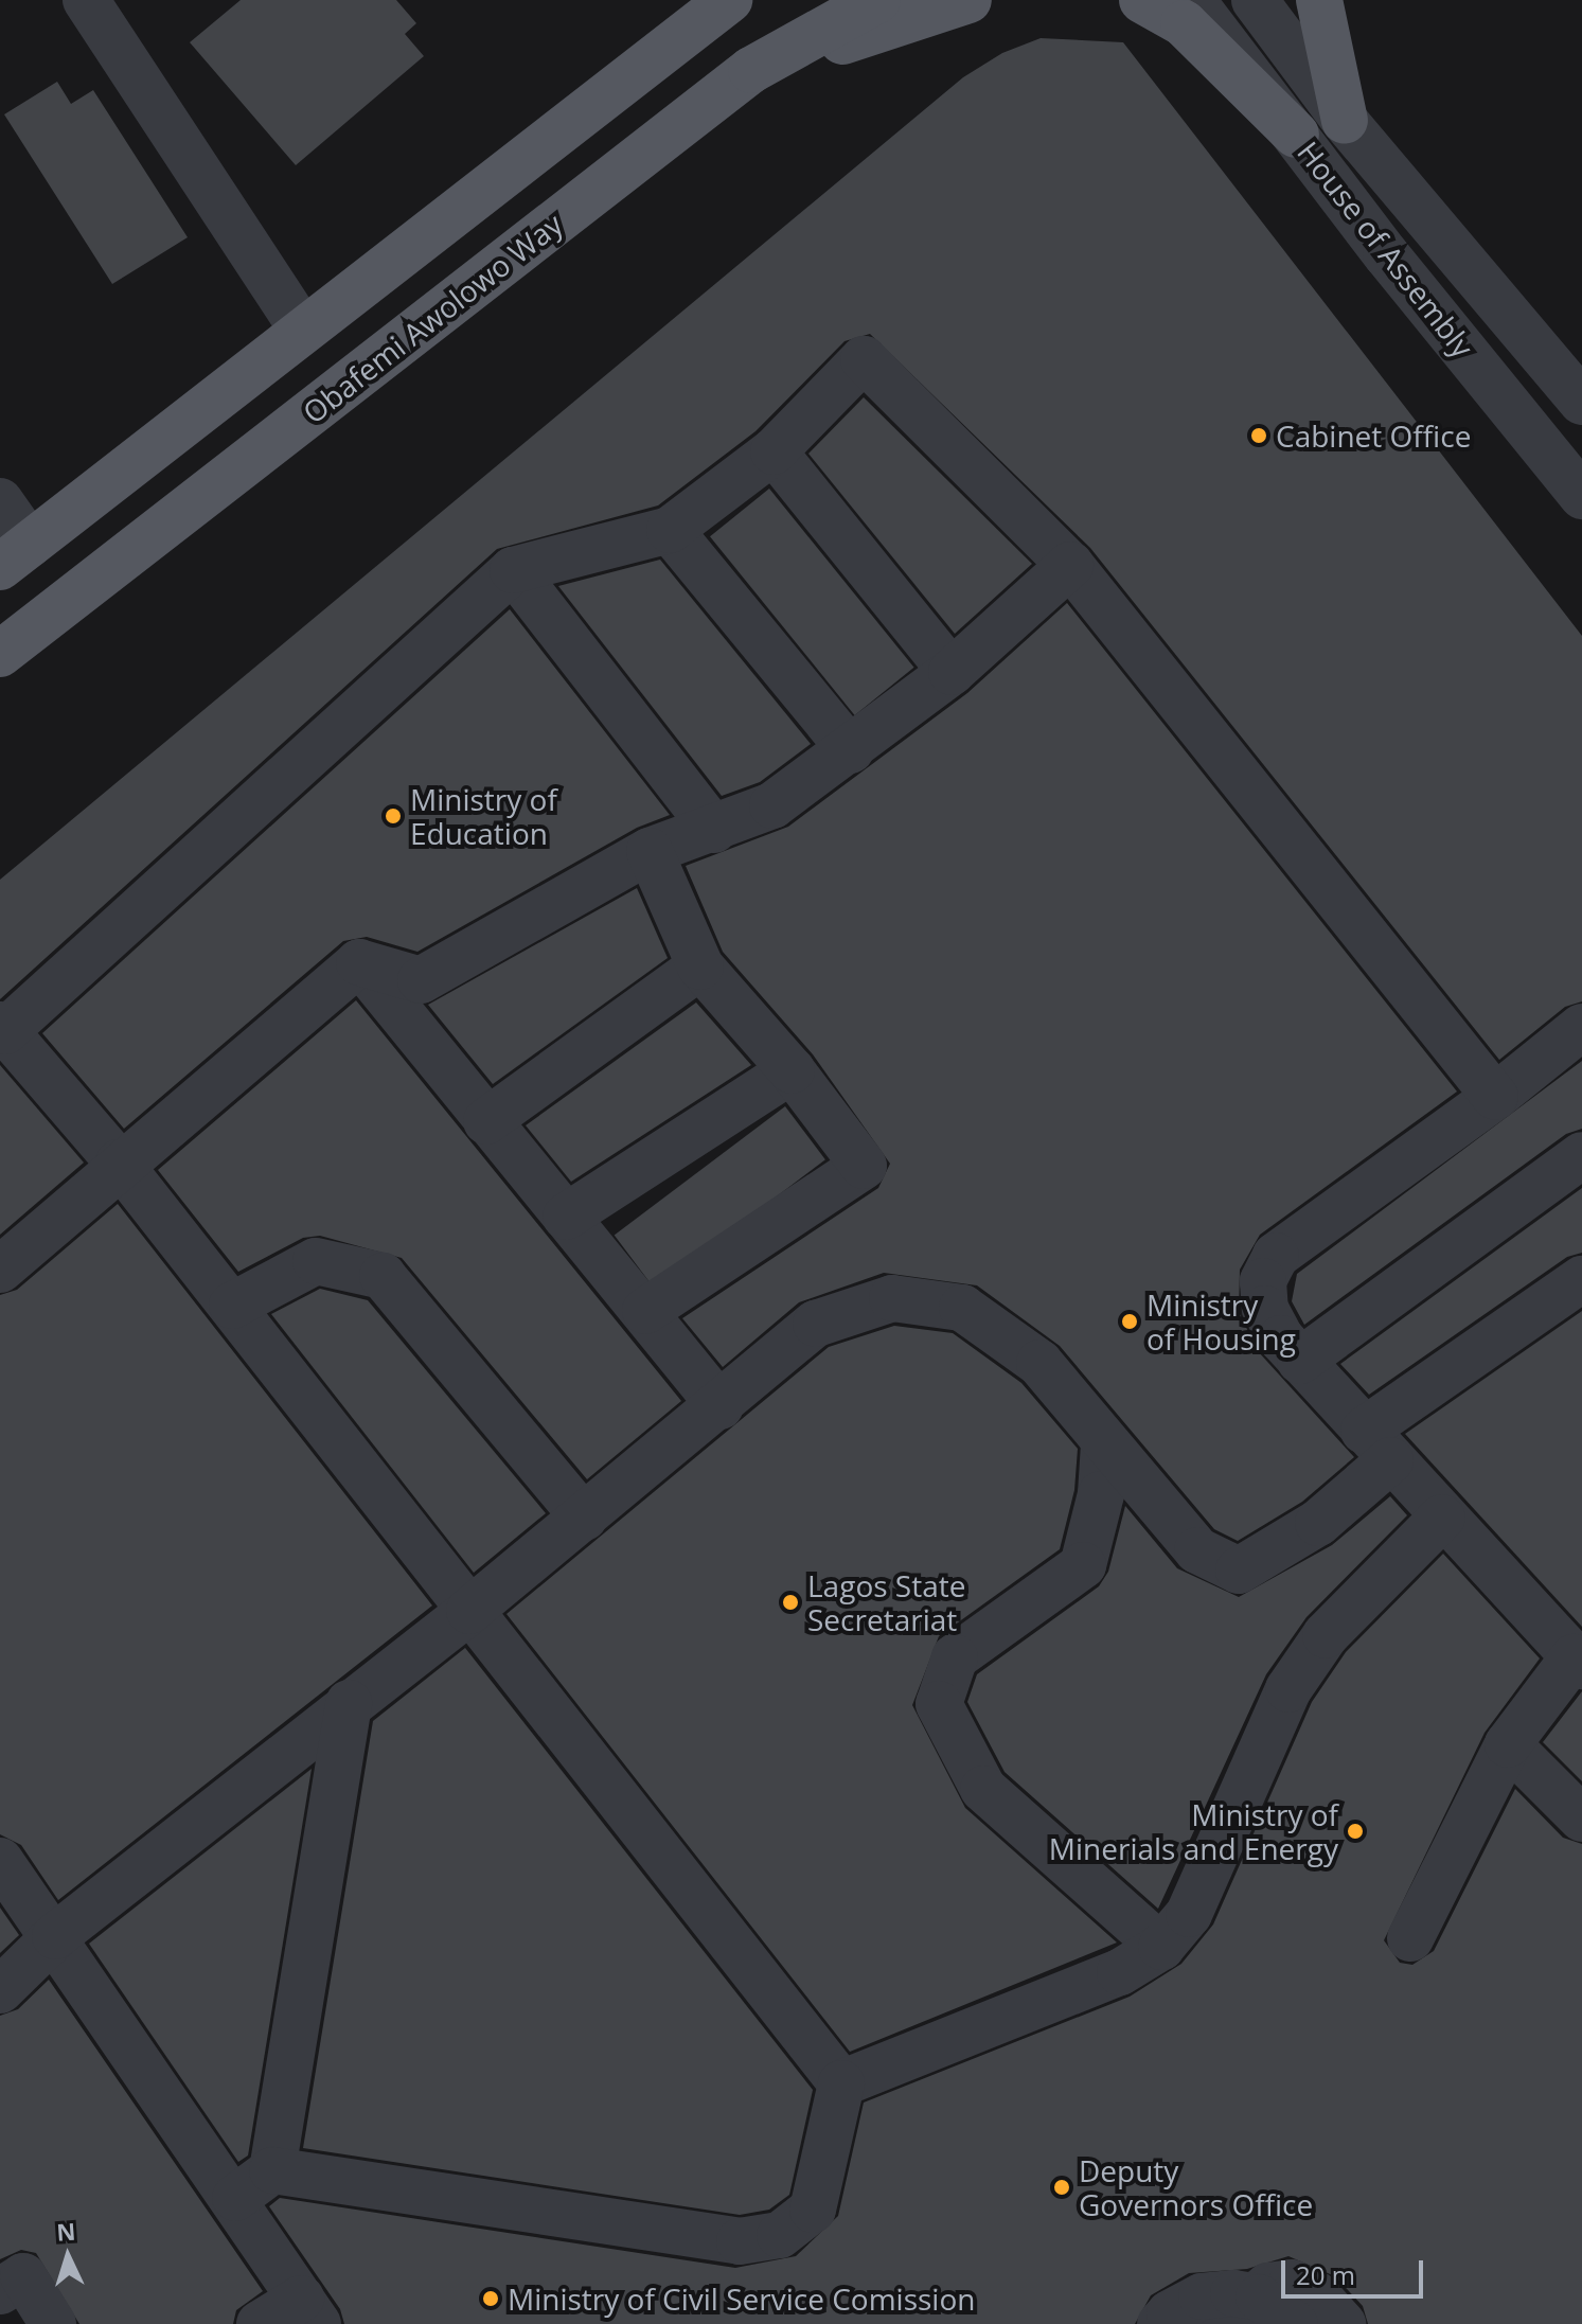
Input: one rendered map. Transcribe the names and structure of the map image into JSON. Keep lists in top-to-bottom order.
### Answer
{
  "streets": {
    "main road": ["Obafemi Awolowo Way"],
    "street": ["House of Assembly"]
  },
  "places": [
    "Cabinet Office",
    "Ministry of Education",
    "Ministry of Housing",
    "Lagos State Secretariat",
    "Ministry of Minerials and Energy",
    "Deputy Governors Office",
    "Ministry of Civil Service Comission"
  ],
  "scale_bar": "20 m",
  "north": "top"
}
